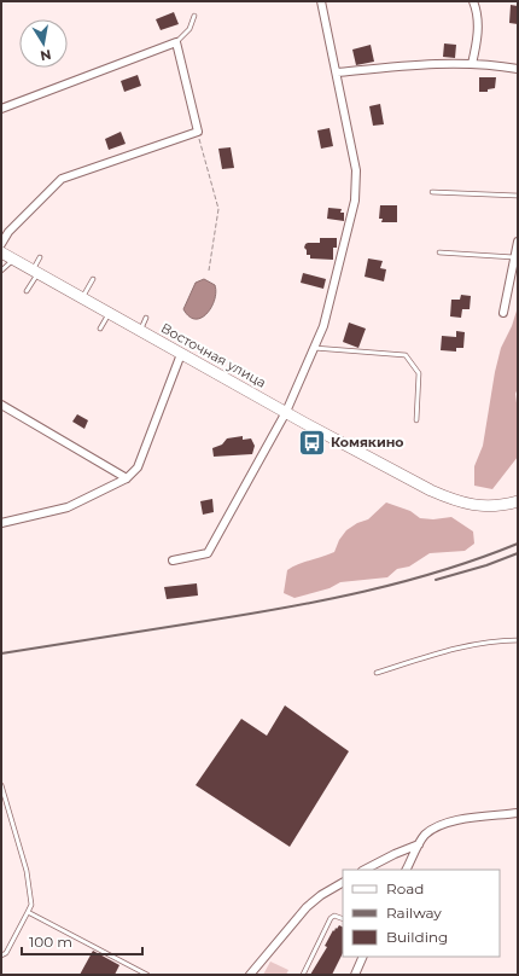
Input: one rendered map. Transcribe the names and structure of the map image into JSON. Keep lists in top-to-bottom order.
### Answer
{
  "streets": {
    "main road": ["Восточная улица"]
  },
  "places": {
    "bus stop": ["Комякино"]
  },
  "legend": ["Road", "Railway", "Building"],
  "scale_bar": "100 m",
  "north": "bottom"
}
